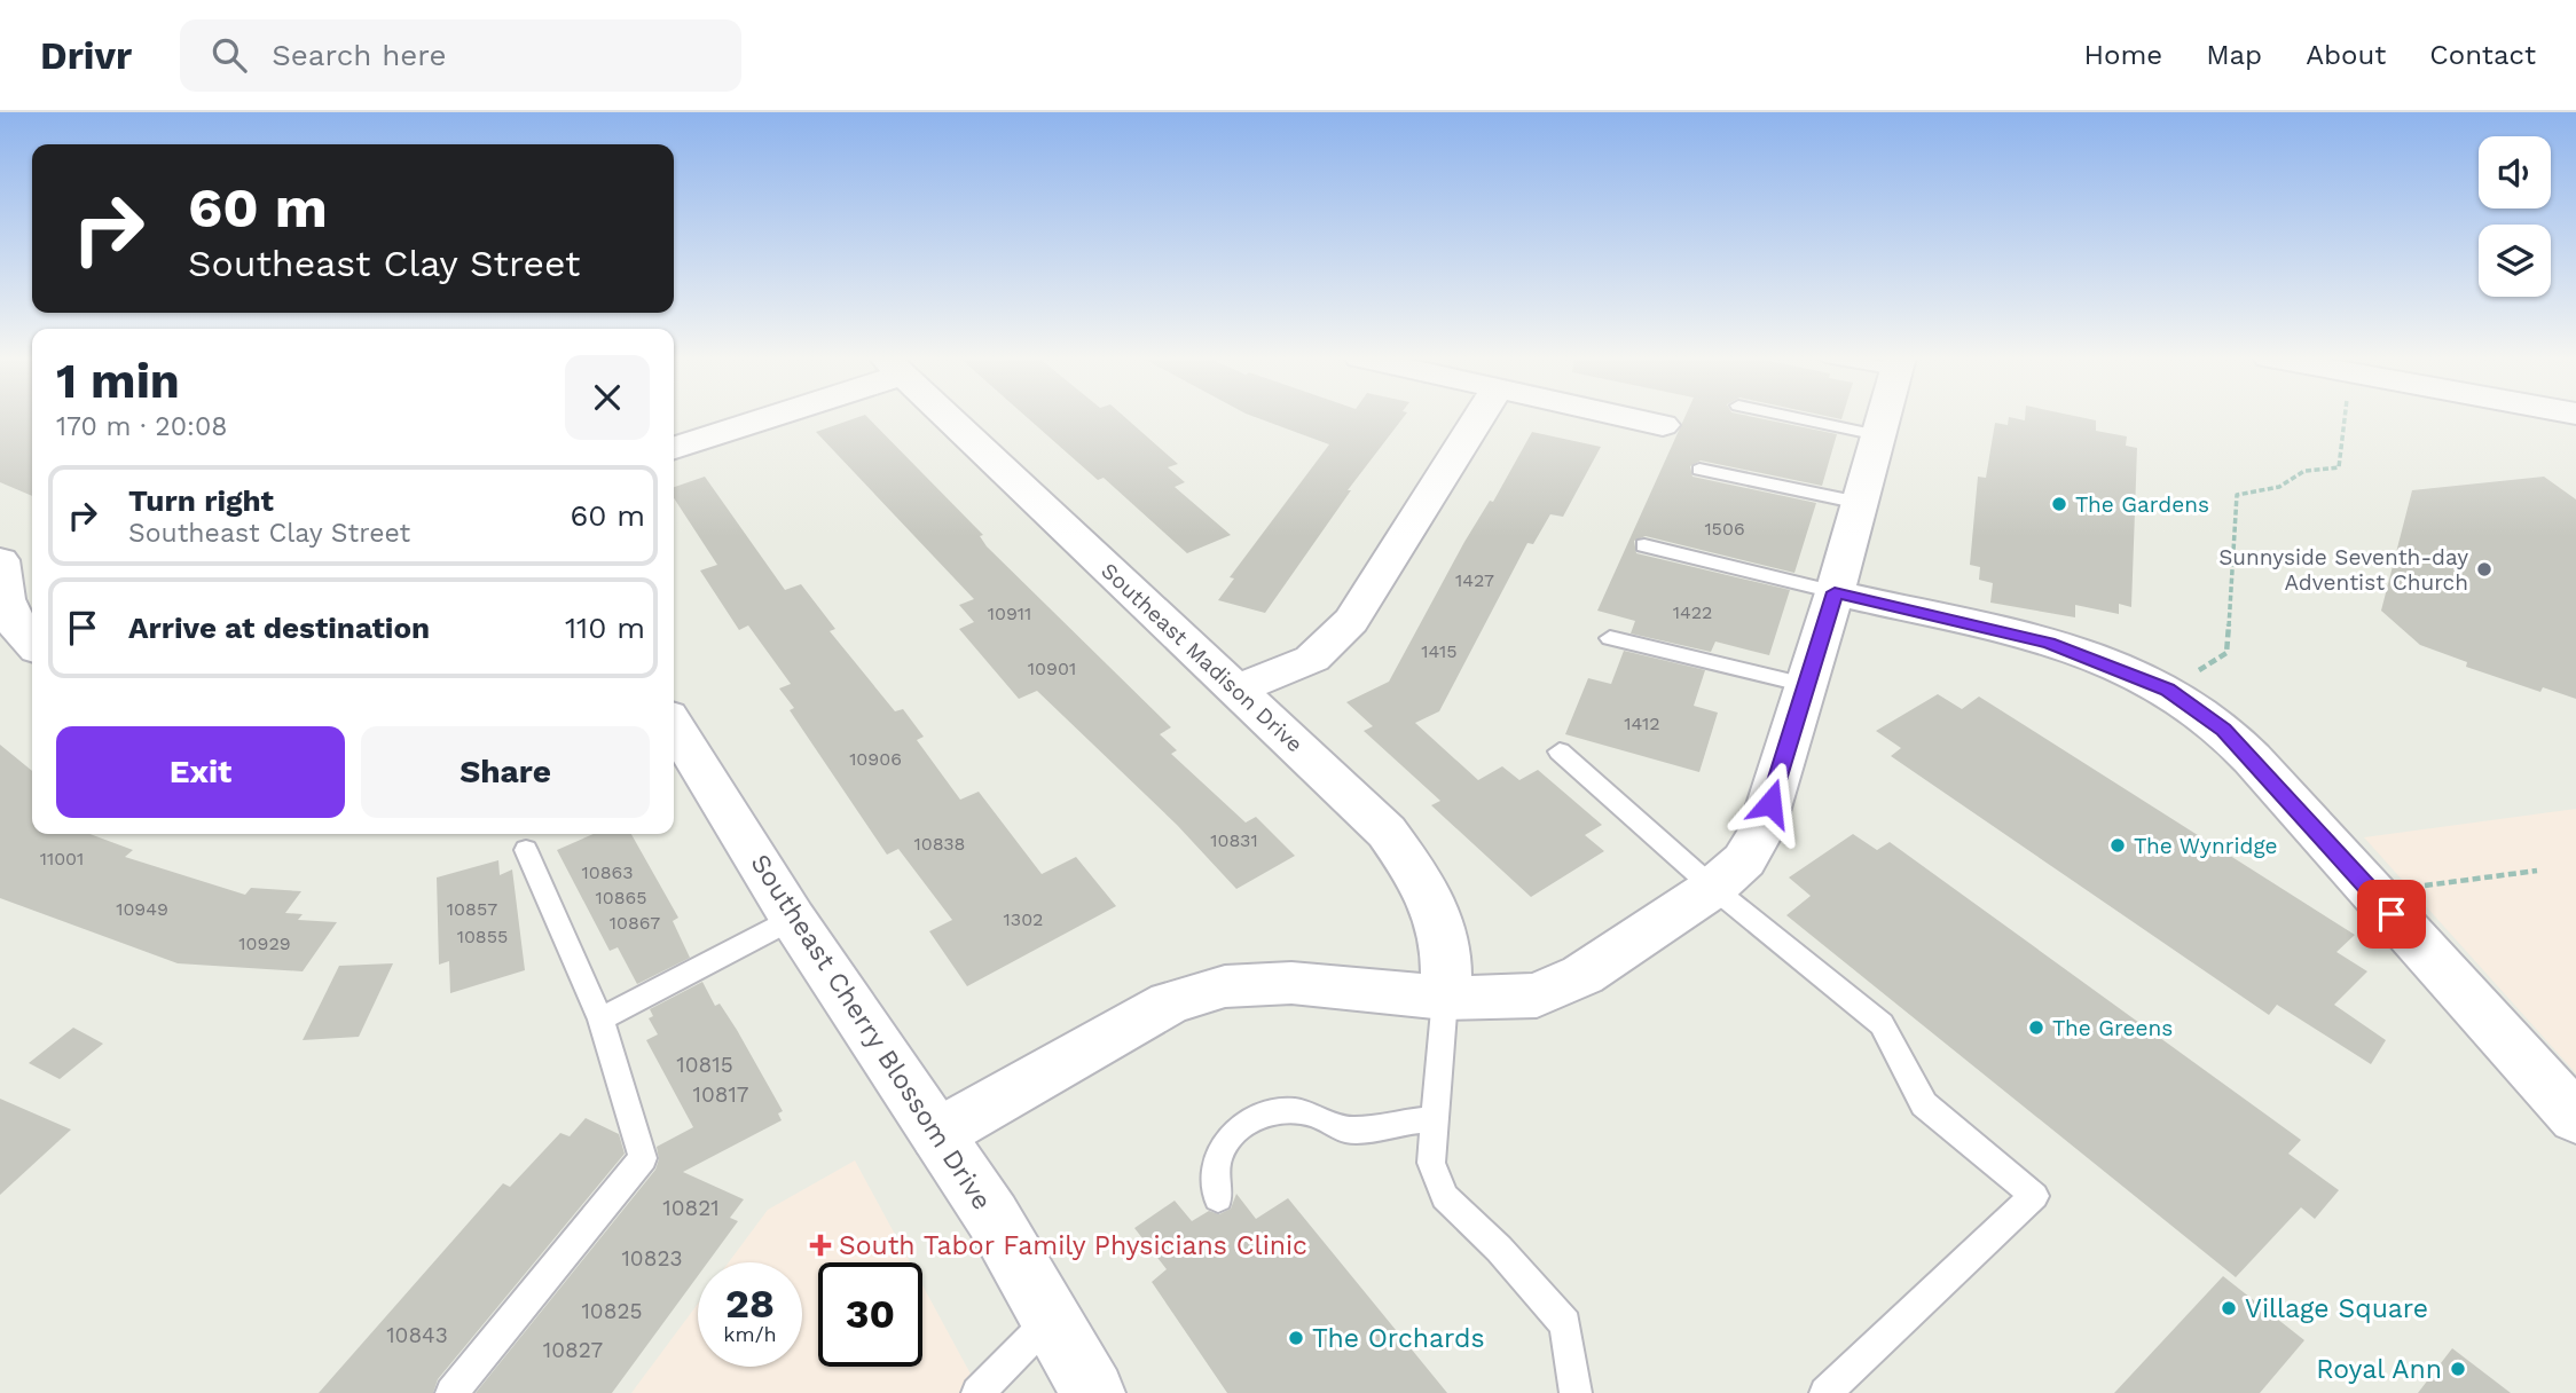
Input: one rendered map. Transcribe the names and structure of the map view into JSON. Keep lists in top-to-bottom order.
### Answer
{
  "streets": {
    "street": ["Southeast Madison Drive", "Southeast Cherry Blossom Drive"]
  },
  "places": {
    "other": [
      "The Gardens",
      "Sunnyside Seventh-day Adventist Church",
      "The Wynridge",
      "The Greens",
      "Village Square",
      "The Orchards",
      "Royal Ann"
    ],
    "health": ["South Tabor Family Physicians Clinic"]
  },
  "house_numbers": [
    "1506",
    "1427",
    "1422",
    "10911",
    "1415",
    "10901",
    "1412",
    "10906",
    "10831",
    "10838",
    "11001",
    "10863",
    "10865",
    "10949",
    "10857",
    "1302",
    "10867",
    "10855",
    "10929",
    "10815",
    "10817",
    "10821",
    "10823",
    "10825",
    "10843",
    "10827"
  ],
  "page": {
    "header": "Drivr",
    "search": "Search here",
    "nav": [
      "Home",
      "Map",
      "About",
      "Contact"
    ],
    "turn": ["60 m", "Southeast Clay Street"],
    "heading": ["1 min", "170 m · 20:08"],
    "list": [
      {
        "name": "Turn right",
        "note": "Southeast Clay Street",
        "value": "60 m"
      },
      {
        "name": "Arrive at destination",
        "value": "110 m"
      }
    ],
    "buttons": ["Exit", "Share"],
    "speed": "28 km/h",
    "limit": "30"
  }
}
